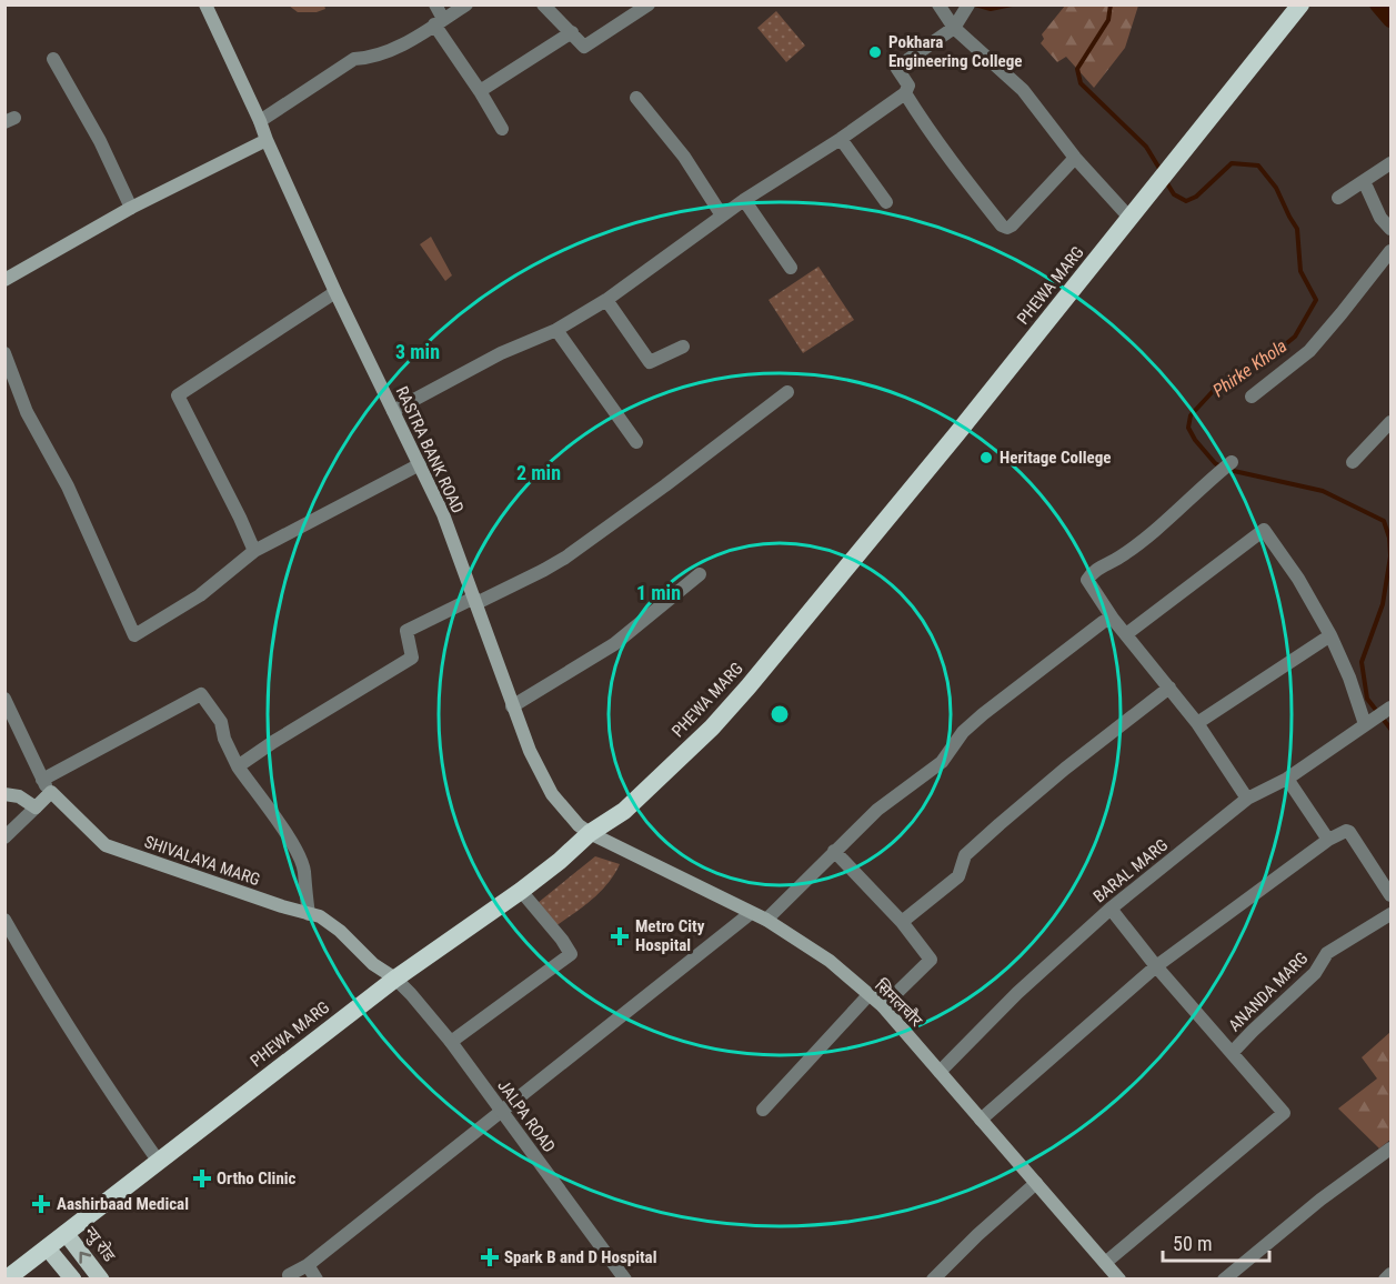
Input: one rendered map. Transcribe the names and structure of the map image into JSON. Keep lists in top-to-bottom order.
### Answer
{
  "streets": {
    "highway": ["PHEWA MARG"],
    "main road": [
      "RASTRA BANK ROAD",
      "SHIVALAYA MARG",
      "सिमलचौर",
      "न्यु रोड"
    ],
    "street": ["BARAL MARG", "ANANDA MARG", "JALPA ROAD"]
  },
  "crossings": [
    ["PHEWA MARG", "RASTRA BANK ROAD"],
    ["PHEWA MARG", "SHIVALAYA MARG"],
    ["PHEWA MARG", "सिमलचौर"],
    ["PHEWA MARG", "JALPA ROAD"],
    ["PHEWA MARG", "न्यु रोड"],
    ["RASTRA BANK ROAD", "सिमलचौर"],
    ["SHIVALAYA MARG", "JALPA ROAD"],
    ["BARAL MARG", "ANANDA MARG"],
    ["BARAL MARG", "सिमलचौर"]
  ],
  "water": ["Phirke Khola"],
  "places": {
    "other": ["Pokhara Engineering College", "Heritage College"],
    "health": [
      "Metro City Hospital",
      "Ortho Clinic",
      "Aashirbaad Medical",
      "Spark B and D Hospital"
    ]
  },
  "scale_bar": "50 m",
  "rings": ["3 min", "2 min", "1 min"]
}
